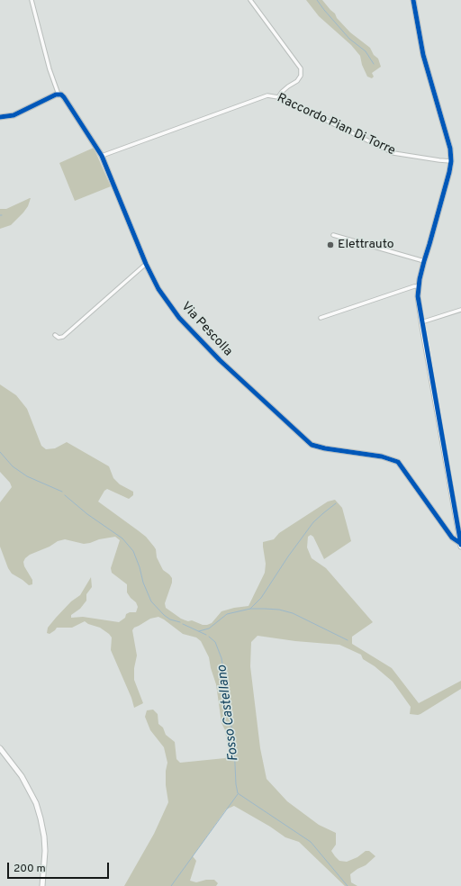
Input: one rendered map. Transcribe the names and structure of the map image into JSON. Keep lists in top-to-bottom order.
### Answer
{
  "streets": {
    "street": ["Raccordo Pian Di Torre", "Via Pescolla"]
  },
  "crossings": [
    ["Raccordo Pian Di Torre", "Via Pescolla"]
  ],
  "water": ["Fosso Castellano"],
  "places": ["Elettrauto"],
  "scale_bar": "200 m"
}
